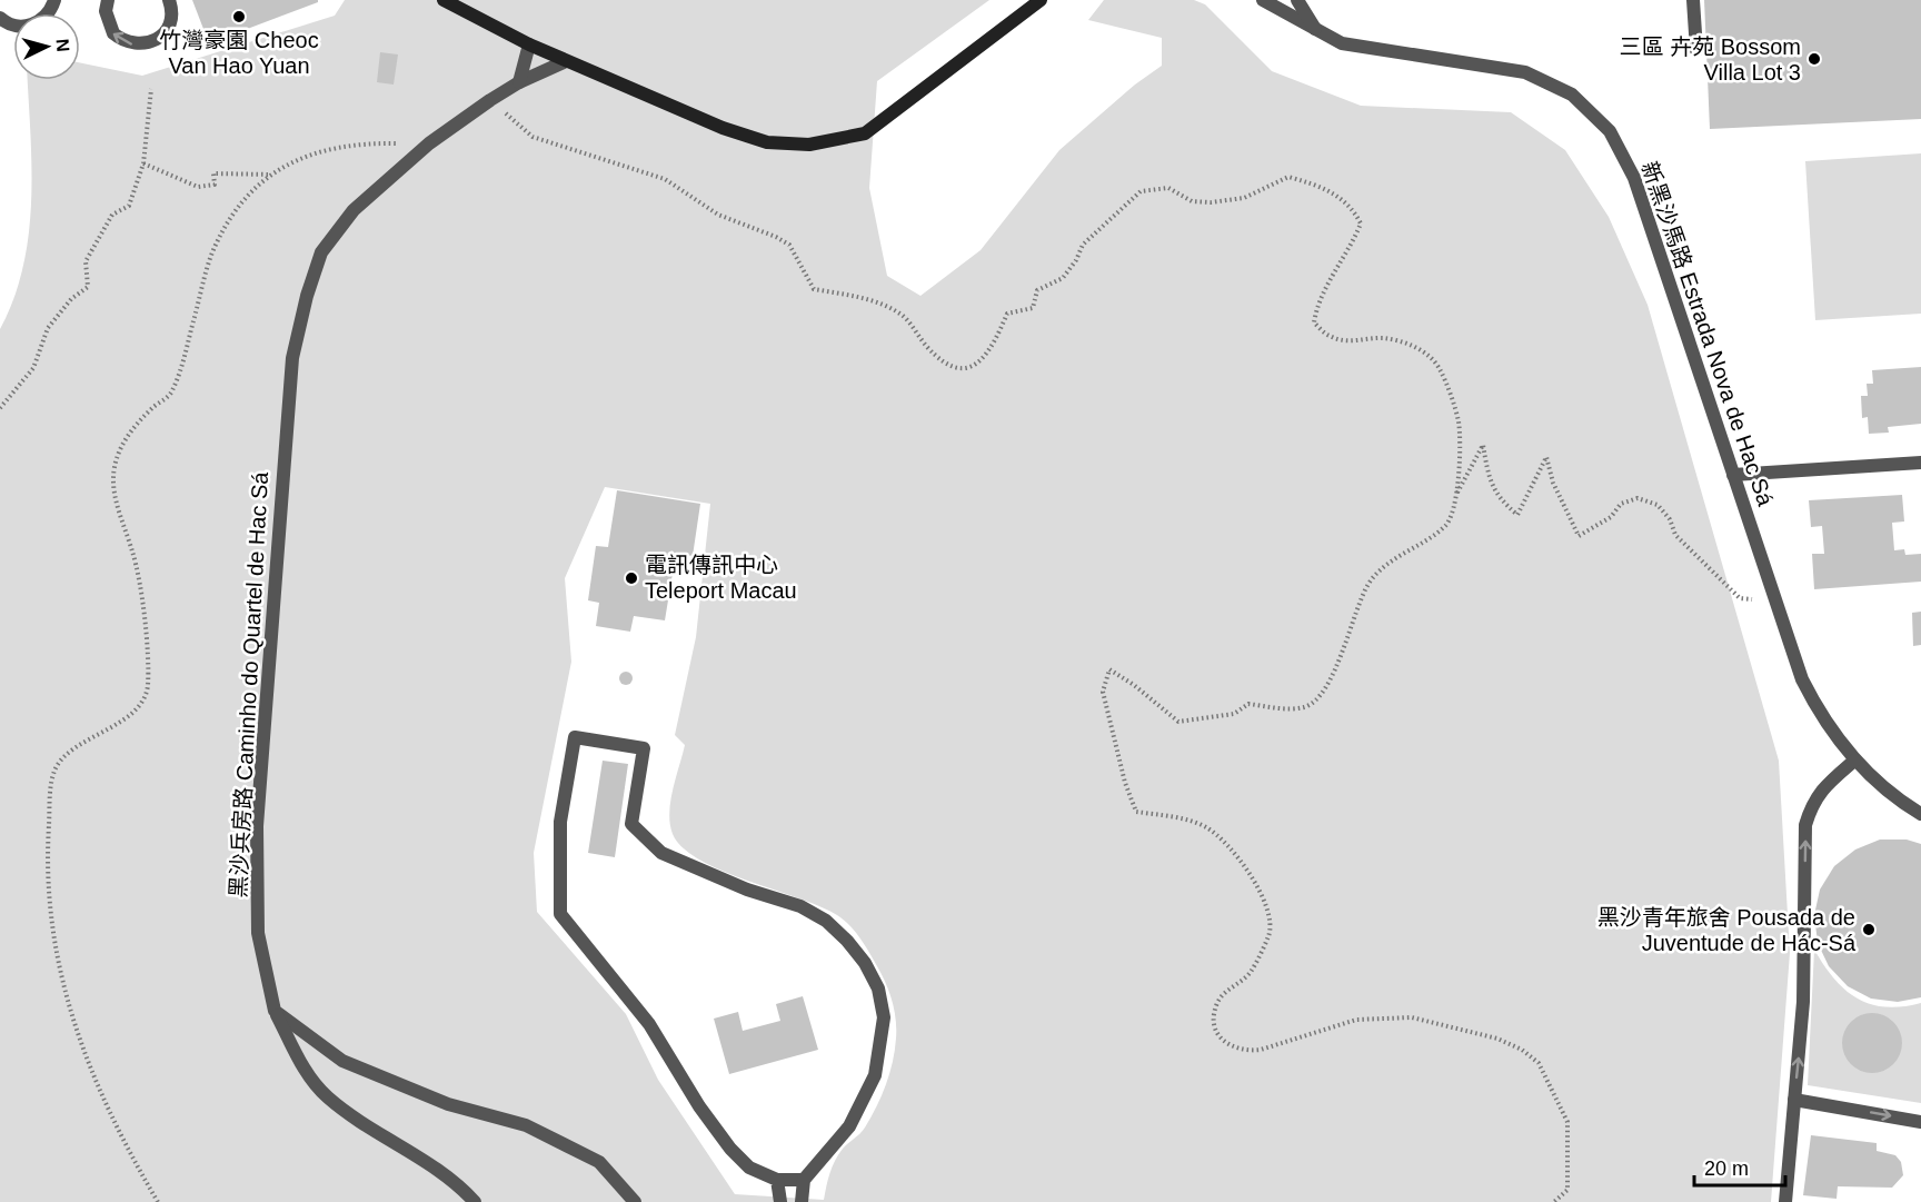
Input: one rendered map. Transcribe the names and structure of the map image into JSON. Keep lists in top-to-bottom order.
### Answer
{
  "streets": {
    "street": ["新黑沙馬路 Estrada Nova de Hac Sá", "黑沙兵房路 Caminho do Quartel de Hac Sá"]
  },
  "places": [
    "竹灣豪園 Cheoc Van Hao Yuan",
    "三區 卉苑 Bossom Villa Lot 3",
    "電訊傳訊中心 Teleport Macau",
    "黑沙青年旅舍 Pousada de Juventude de Hác-Sá"
  ],
  "scale_bar": "20 m",
  "north": "right"
}
